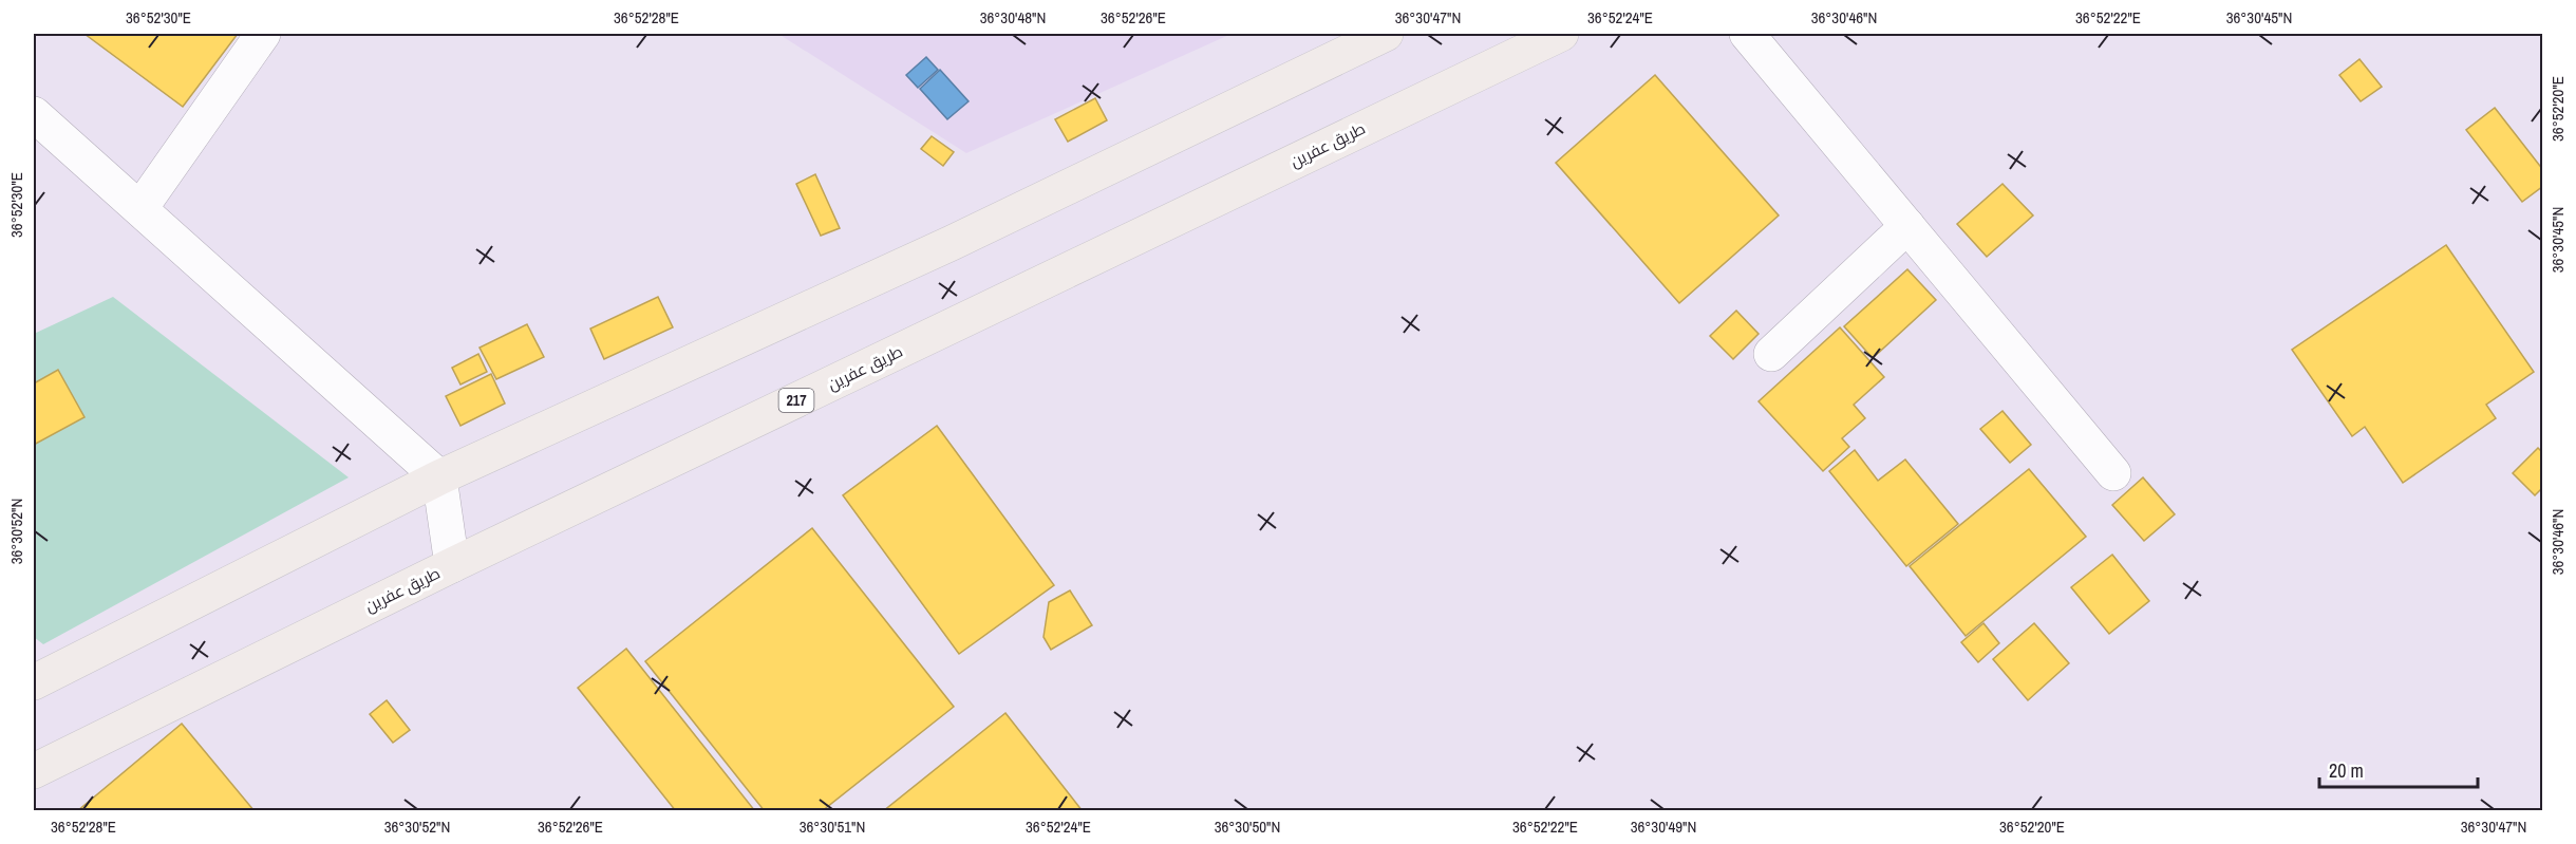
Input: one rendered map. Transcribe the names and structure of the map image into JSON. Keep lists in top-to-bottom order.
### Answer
{
  "streets": {
    "main road": ["طريق عفرين", "217"]
  },
  "scale_bar": "20 m",
  "coordinates": [
    "36°52'30\"E",
    "36°52'28\"E",
    "36°30'48\"N",
    "36°52'26\"E",
    "36°30'47\"N",
    "36°52'24\"E",
    "36°30'46\"N",
    "36°52'22\"E",
    "36°30'45\"N",
    "36°52'20\"E",
    "36°30'52\"N",
    "36°30'51\"N",
    "36°30'50\"N",
    "36°30'49\"N"
  ]
}
